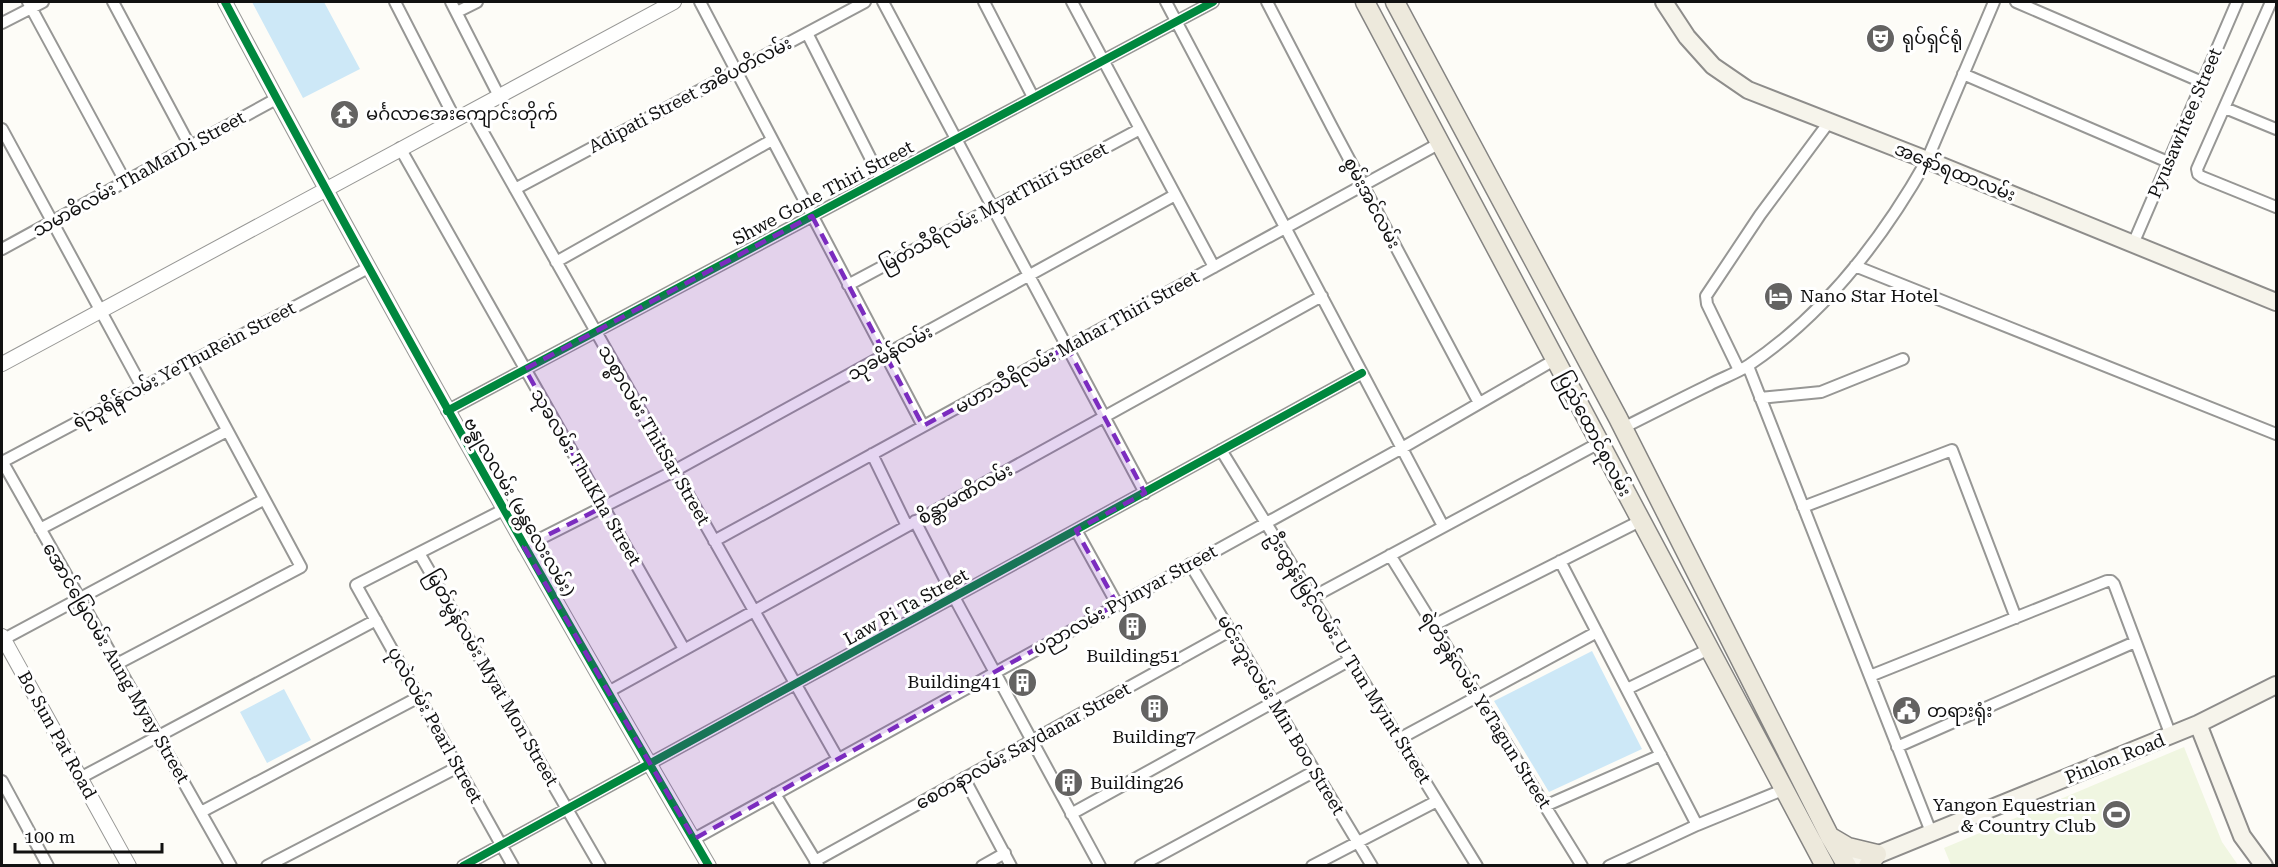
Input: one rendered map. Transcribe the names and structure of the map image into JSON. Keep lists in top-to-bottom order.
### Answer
{
  "streets": {
    "main road": ["အနော်ရထာလမ်း", "ပြည်ထောင်စုလမ်း", "Pinlon Road"],
    "street": [
      "Adipati Street အဓိပတိလမ်း",
      "Pyusawhtee Street",
      "သမာဓိလမ်း ThaMarDi Street",
      "Shwe Gone Thiri Street",
      "စွမ်းအင်လမ်း",
      "မြတ်သီရိလမ်း MyatThiri Street",
      "မဟာသီရိလမ်း Mahar Thiri Street",
      "သုခမိန်လမ်း",
      "ရဲသူရိန်လမ်း YeThuRein Street",
      "သစ္စာလမ်း ThitSar Street",
      "သုခလမ်း ThuKha Street",
      "စိန္တာမဏိလမ်း",
      "ဗန္ဓုလလမ်း (မန္တလေးလမ်း)",
      "ပညာလမ်း Pyinyar Street",
      "Law Pi Ta Street",
      "ဦးထွန်းမြင့်လမ်း U Tun Myint Street",
      "အောင်မြေလမ်း Aung Myay Street",
      "မြတ်မွန်လမ်း Myat Mon Street",
      "ရဲတံခွန်လမ်း YeTagun Street",
      "မင်းဘူးလမ်း Min Boo Street",
      "ပုလဲလမ်း Pearl Street",
      "Bo Sun Pat Road",
      "စေတနာလမ်း Saydanar Street"
    ]
  },
  "crossings": [
    ["Adipati Street အဓိပတိလမ်း", "သစ္စာလမ်း ThitSar Street"],
    ["Pyusawhtee Street", "အနော်ရထာလမ်း"],
    ["သမာဓိလမ်း ThaMarDi Street", "ဗန္ဓုလလမ်း (မန္တလေးလမ်း)"],
    ["Shwe Gone Thiri Street", "သစ္စာလမ်း ThitSar Street"],
    ["Shwe Gone Thiri Street", "သုခလမ်း ThuKha Street"],
    ["Shwe Gone Thiri Street", "ဗန္ဓုလလမ်း (မန္တလေးလမ်း)"],
    ["စွမ်းအင်လမ်း", "မဟာသီရိလမ်း Mahar Thiri Street"],
    ["စွမ်းအင်လမ်း", "ပညာလမ်း Pyinyar Street"],
    ["မဟာသီရိလမ်း Mahar Thiri Street", "ပြည်ထောင်စုလမ်း"],
    ["မဟာသီရိလမ်း Mahar Thiri Street", "သစ္စာလမ်း ThitSar Street"],
    ["သုခမိန်လမ်း", "သစ္စာလမ်း ThitSar Street"],
    ["သုခမိန်လမ်း", "သုခလမ်း ThuKha Street"],
    ["သုခမိန်လမ်း", "ဗန္ဓုလလမ်း (မန္တလေးလမ်း)"],
    ["ရဲသူရိန်လမ်း YeThuRein Street", "ဗန္ဓုလလမ်း (မန္တလေးလမ်း)"],
    ["ရဲသူရိန်လမ်း YeThuRein Street", "အောင်မြေလမ်း Aung Myay Street"],
    ["ပြည်ထောင်စုလမ်း", "ပညာလမ်း Pyinyar Street"],
    ["ပြည်ထောင်စုလမ်း", "Pinlon Road"],
    ["သစ္စာလမ်း ThitSar Street", "စိန္တာမဏိလမ်း"],
    ["သစ္စာလမ်း ThitSar Street", "ပညာလမ်း Pyinyar Street"],
    ["သစ္စာလမ်း ThitSar Street", "Law Pi Ta Street"],
    ["သုခလမ်း ThuKha Street", "စိန္တာမဏိလမ်း"],
    ["စိန္တာမဏိလမ်း", "ဗန္ဓုလလမ်း (မန္တလေးလမ်း)"],
    ["ဗန္ဓုလလမ်း (မန္တလေးလမ်း)", "ပညာလမ်း Pyinyar Street"],
    ["ဗန္ဓုလလမ်း (မန္တလေးလမ်း)", "Law Pi Ta Street"],
    ["ပညာလမ်း Pyinyar Street", "ဦးထွန်းမြင့်လမ်း U Tun Myint Street"],
    ["ပညာလမ်း Pyinyar Street", "မင်းဘူးလမ်း Min Boo Street"],
    ["Law Pi Ta Street", "ဦးထွန်းမြင့်လမ်း U Tun Myint Street"],
    ["Law Pi Ta Street", "မြတ်မွန်လမ်း Myat Mon Street"],
    ["Law Pi Ta Street", "ပုလဲလမ်း Pearl Street"],
    ["မြတ်မွန်လမ်း Myat Mon Street", "ပုလဲလမ်း Pearl Street"],
    ["မင်းဘူးလမ်း Min Boo Street", "စေတနာလမ်း Saydanar Street"]
  ],
  "places": {
    "theatre": ["ရုပ်ရှင်ရုံ"],
    "temple": ["မင်္ဂလာအေးကျောင်းတိုက်"],
    "hotel": ["Nano Star Hotel"],
    "building": [
      "Building51",
      "Building41",
      "Building7",
      "Building26"
    ],
    "public building": ["တရားရုံး"],
    "sports": ["Yangon Equestrian & Country Club"]
  },
  "scale_bar": "100 m"
}
